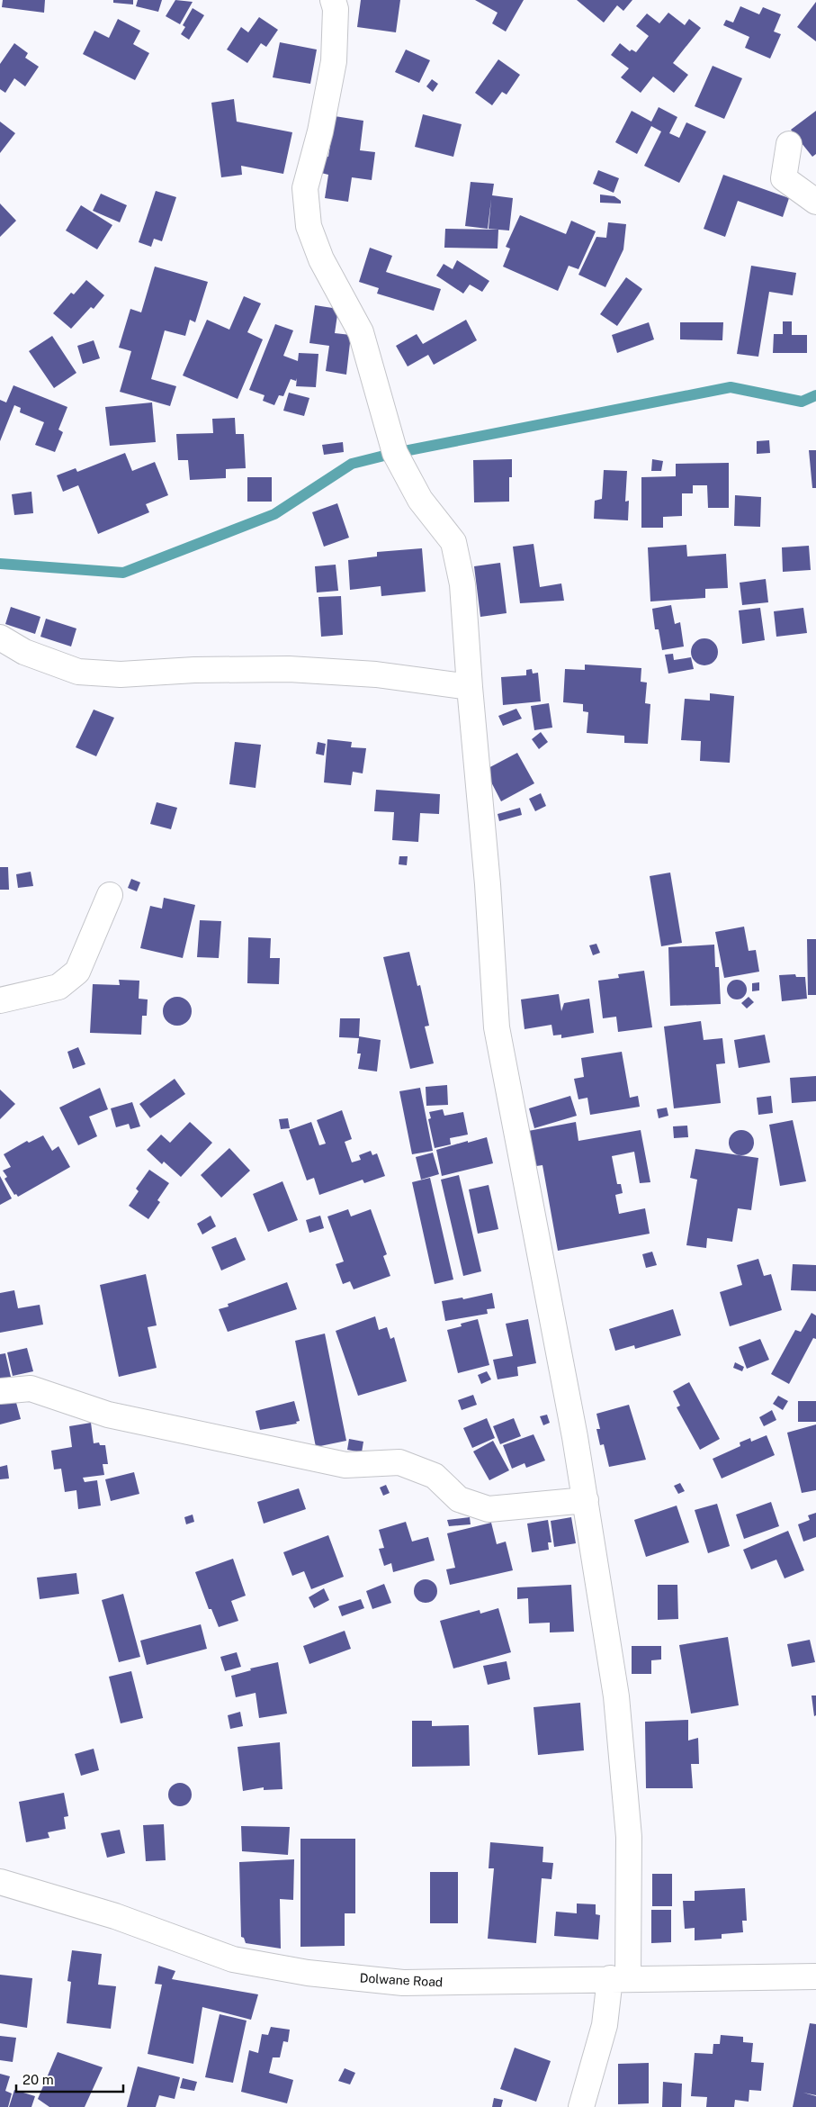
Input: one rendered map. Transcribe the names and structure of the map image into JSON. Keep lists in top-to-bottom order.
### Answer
{
  "streets": {
    "street": ["Dolwane Road"]
  },
  "scale_bar": "20 m"
}
